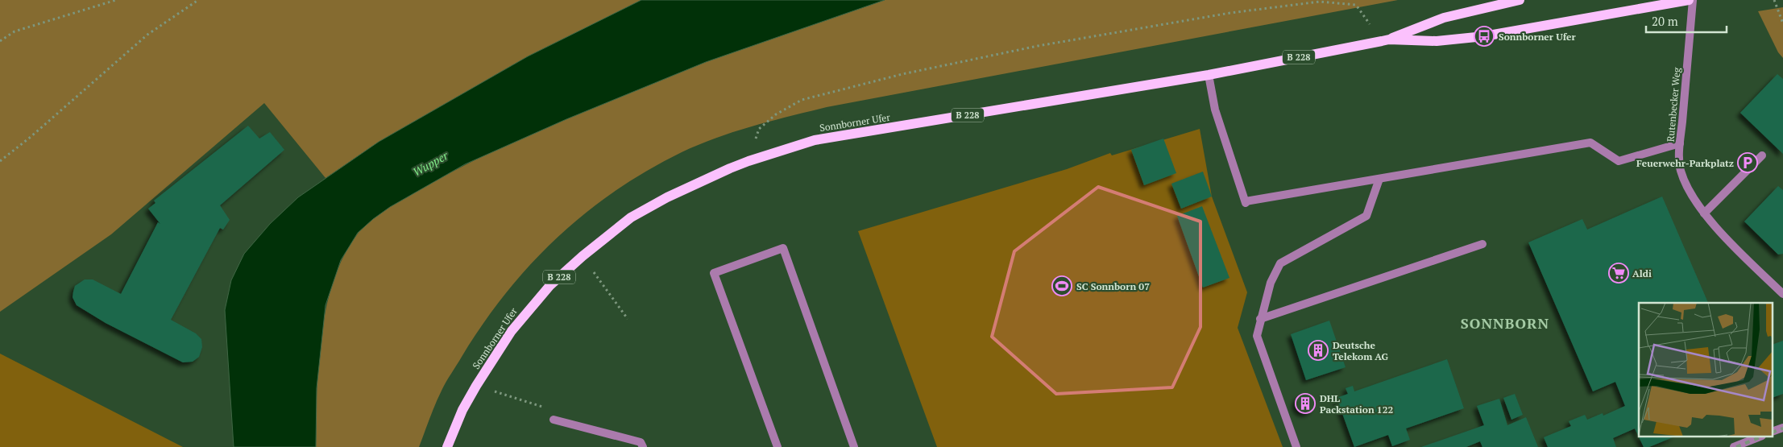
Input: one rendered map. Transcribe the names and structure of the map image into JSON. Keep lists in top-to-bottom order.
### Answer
{
  "streets": {
    "main road": ["B 228", "Sonnborner Ufer"],
    "street": ["Rutenbecker Weg"]
  },
  "districts": ["SONNBORN"],
  "water": ["Wupper"],
  "places": {
    "bus stop": ["Sonnborner Ufer"],
    "parking": ["Feuerwehr-Parkplatz"],
    "supermarket": ["Aldi"],
    "sports": ["SC Sonnborn 07"],
    "building": ["Deutsche Telekom AG", "DHL Packstation 122"]
  },
  "scale_bar": "20 m"
}
